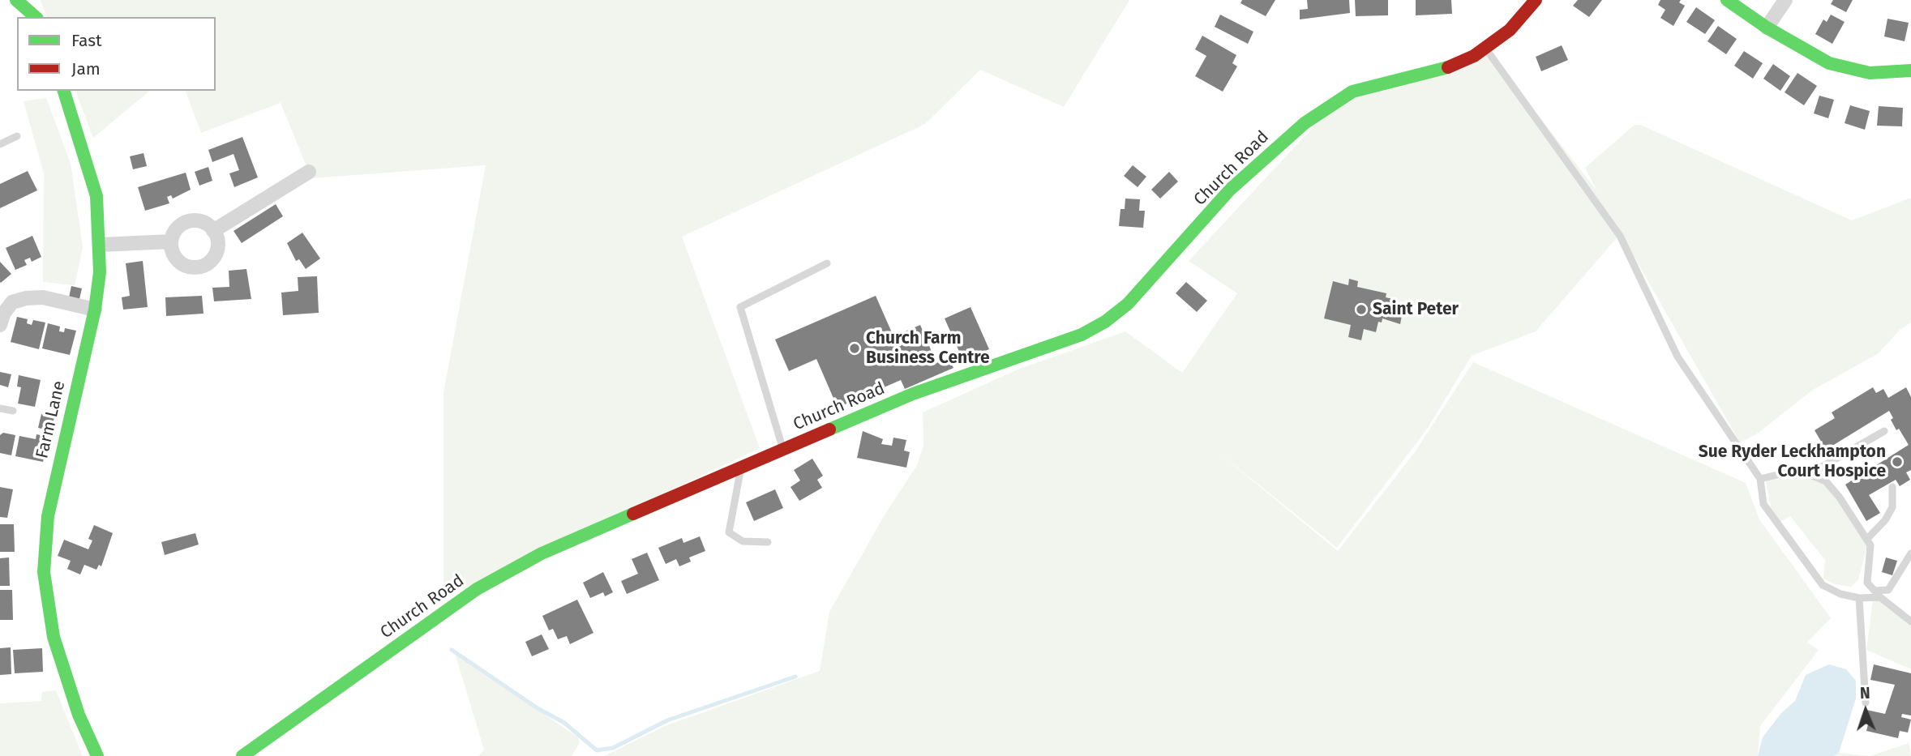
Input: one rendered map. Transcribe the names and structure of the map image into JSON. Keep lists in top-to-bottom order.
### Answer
{
  "streets": {
    "street": ["Church Road", "Farm Lane"]
  },
  "places": ["Saint Peter", "Church Farm Business Centre", "Sue Ryder Leckhampton Court Hospice"],
  "legend": ["Fast", "Jam"],
  "north": "top"
}
